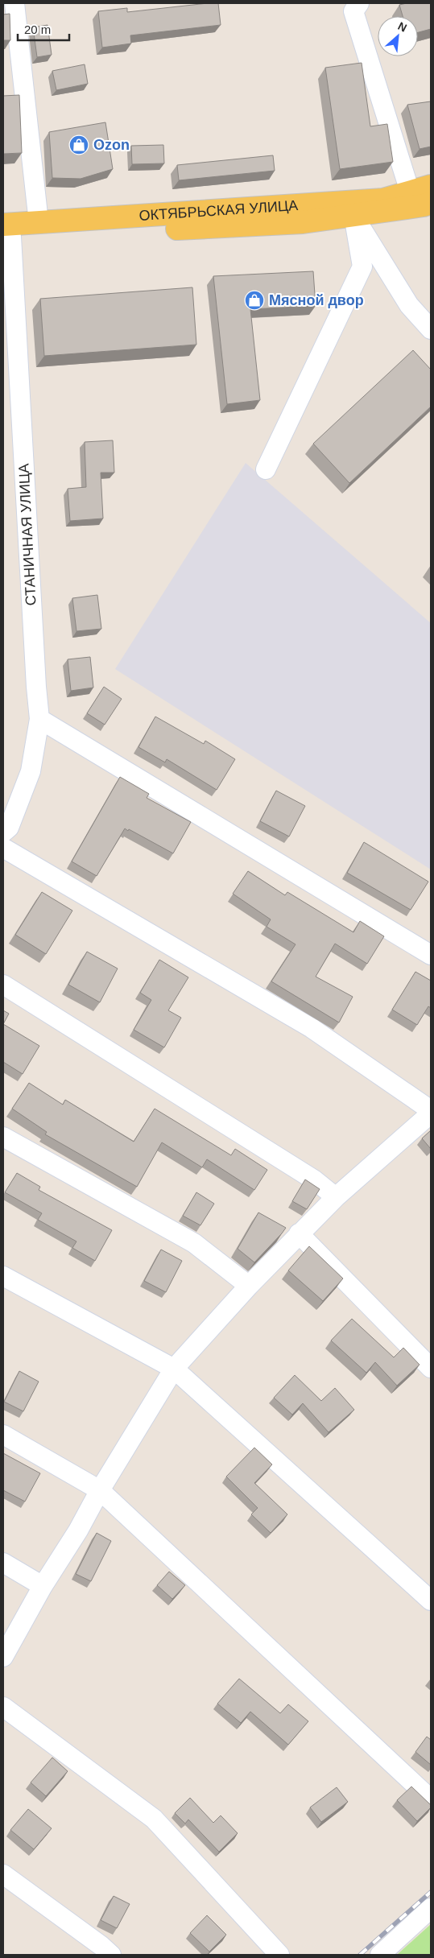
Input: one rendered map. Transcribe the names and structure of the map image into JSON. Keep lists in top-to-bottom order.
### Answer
{
  "streets": {
    "main road": ["ОКТЯБРЬСКАЯ УЛИЦА"],
    "street": ["СТАНИЧНАЯ УЛИЦА"]
  },
  "crossings": [
    ["ОКТЯБРЬСКАЯ УЛИЦА", "СТАНИЧНАЯ УЛИЦА"]
  ],
  "places": {
    "shop": ["Ozon", "Мясной двор"]
  },
  "scale_bar": "20 m",
  "north": "top right"
}
